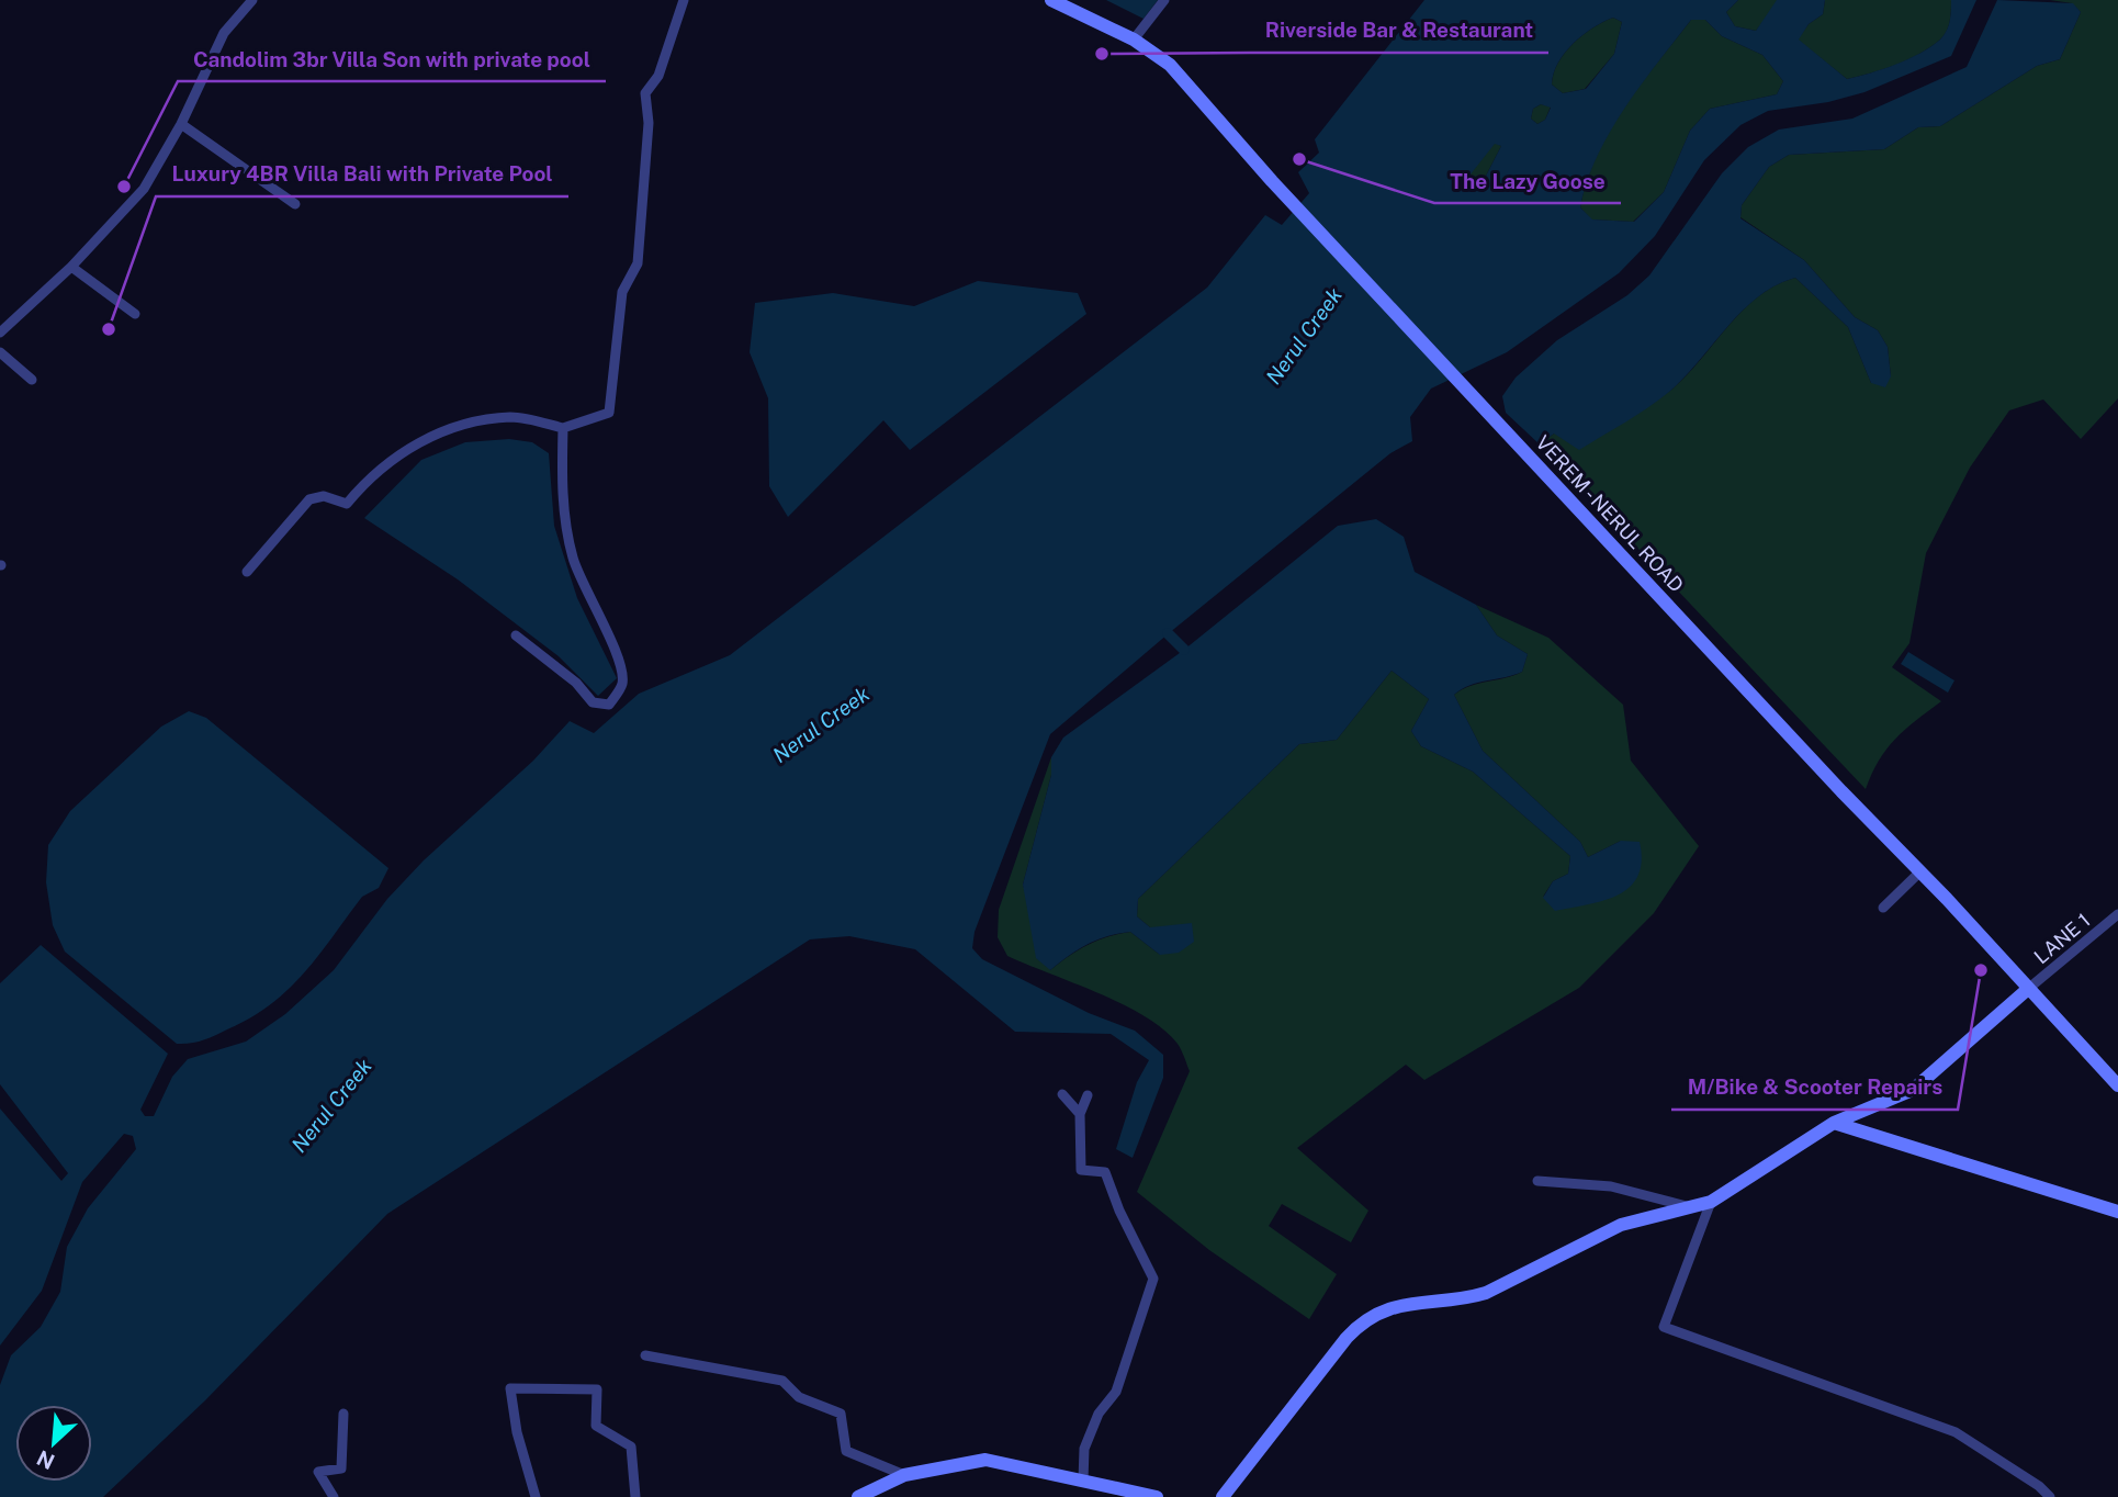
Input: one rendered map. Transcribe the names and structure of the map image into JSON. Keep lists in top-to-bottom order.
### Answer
{
  "streets": {
    "main road": ["VEREM - NERUL ROAD"],
    "street": ["LANE 1"]
  },
  "crossings": [
    ["VEREM - NERUL ROAD", "LANE 1"]
  ],
  "water": ["Nerul Creek"],
  "places": [
    "Riverside Bar & Restaurant",
    "The Lazy Goose",
    "Candolim 3br Villa Son with private pool",
    "Luxury 4BR Villa Bali with Private Pool",
    "M/Bike & Scooter Repairs"
  ],
  "north": "bottom left"
}
